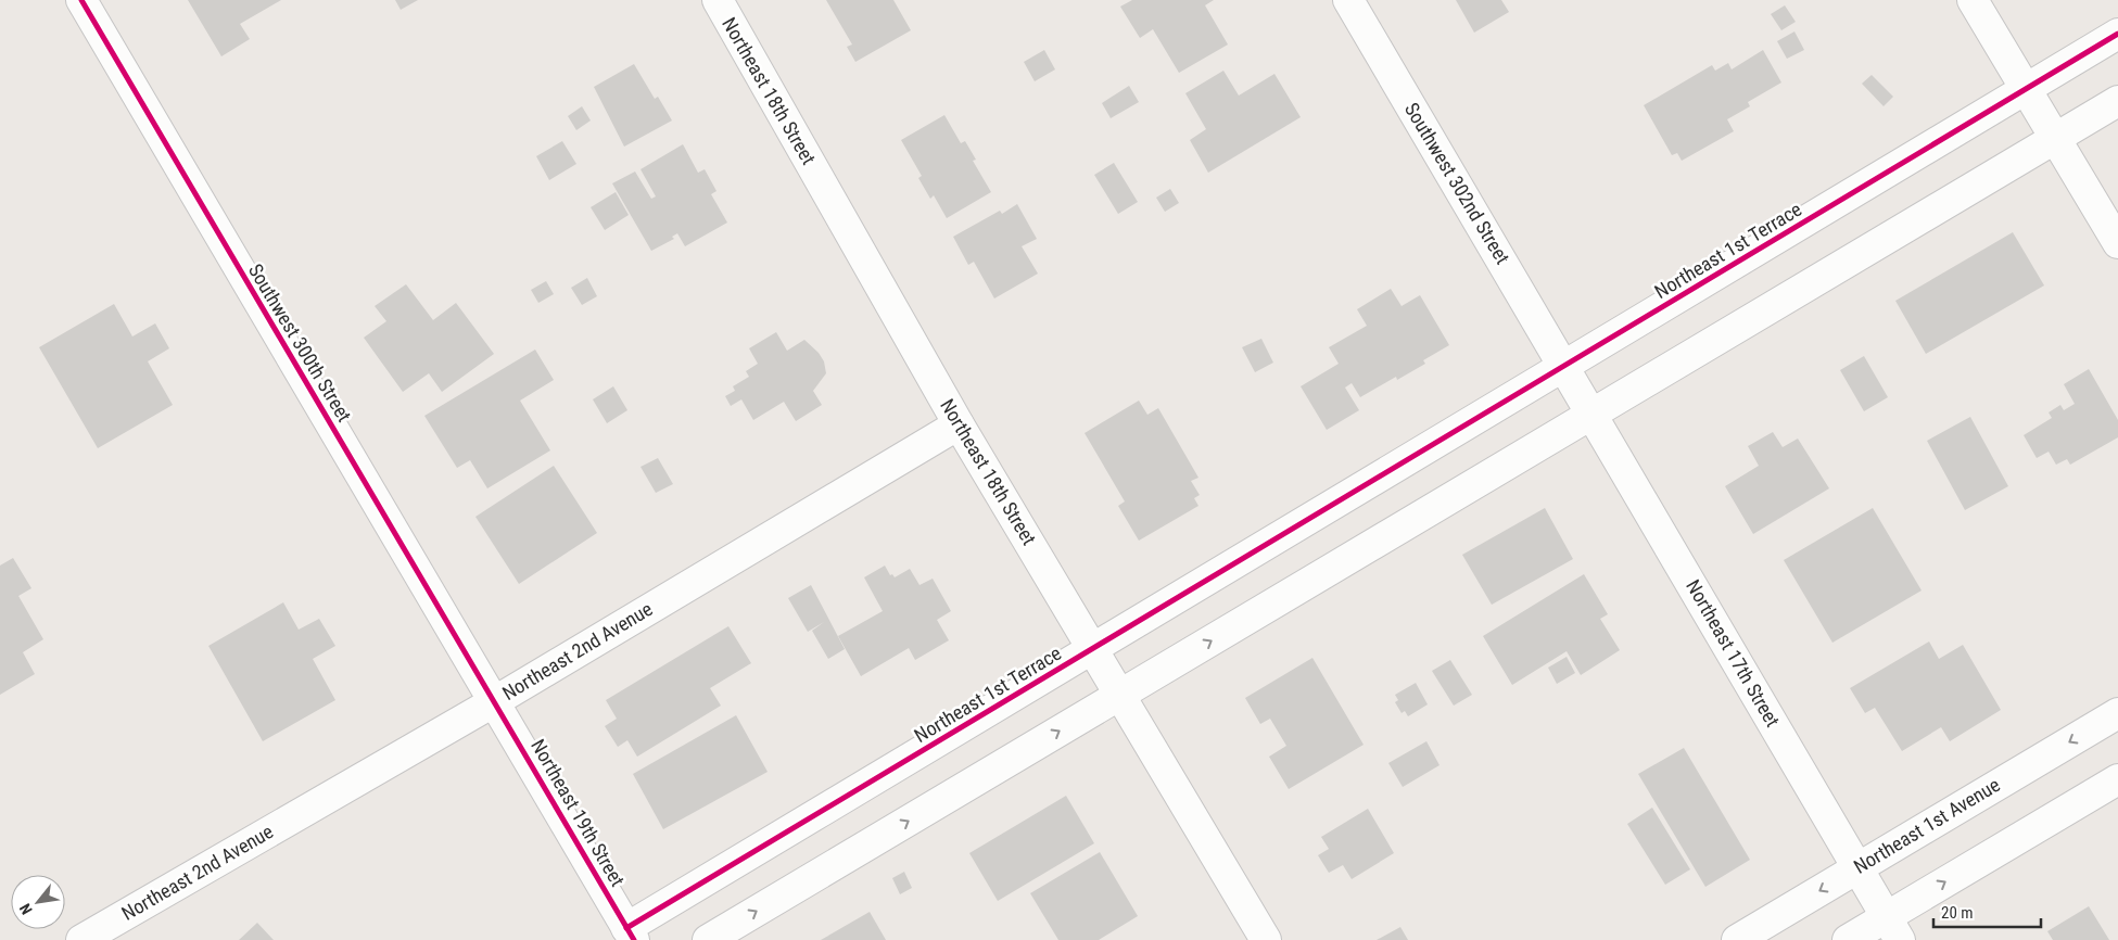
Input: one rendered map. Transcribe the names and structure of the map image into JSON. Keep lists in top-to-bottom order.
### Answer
{
  "streets": {
    "street": [
      "Northeast 18th Street",
      "Southwest 302nd Street",
      "Northeast 1st Terrace",
      "Southwest 300th Street",
      "Northeast 2nd Avenue",
      "Northeast 17th Street",
      "Northeast 19th Street",
      "Northeast 1st Avenue"
    ]
  },
  "crossings": [
    ["Northeast 18th Street", "Northeast 1st Terrace"],
    ["Northeast 18th Street", "Northeast 2nd Avenue"],
    ["Southwest 302nd Street", "Northeast 1st Terrace"],
    ["Southwest 302nd Street", "Northeast 17th Street"],
    ["Northeast 1st Terrace", "Northeast 17th Street"],
    ["Northeast 1st Terrace", "Northeast 19th Street"],
    ["Southwest 300th Street", "Northeast 2nd Avenue"],
    ["Southwest 300th Street", "Northeast 19th Street"],
    ["Northeast 2nd Avenue", "Northeast 19th Street"],
    ["Northeast 17th Street", "Northeast 1st Avenue"]
  ],
  "scale_bar": "20 m",
  "north": "bottom left"
}
